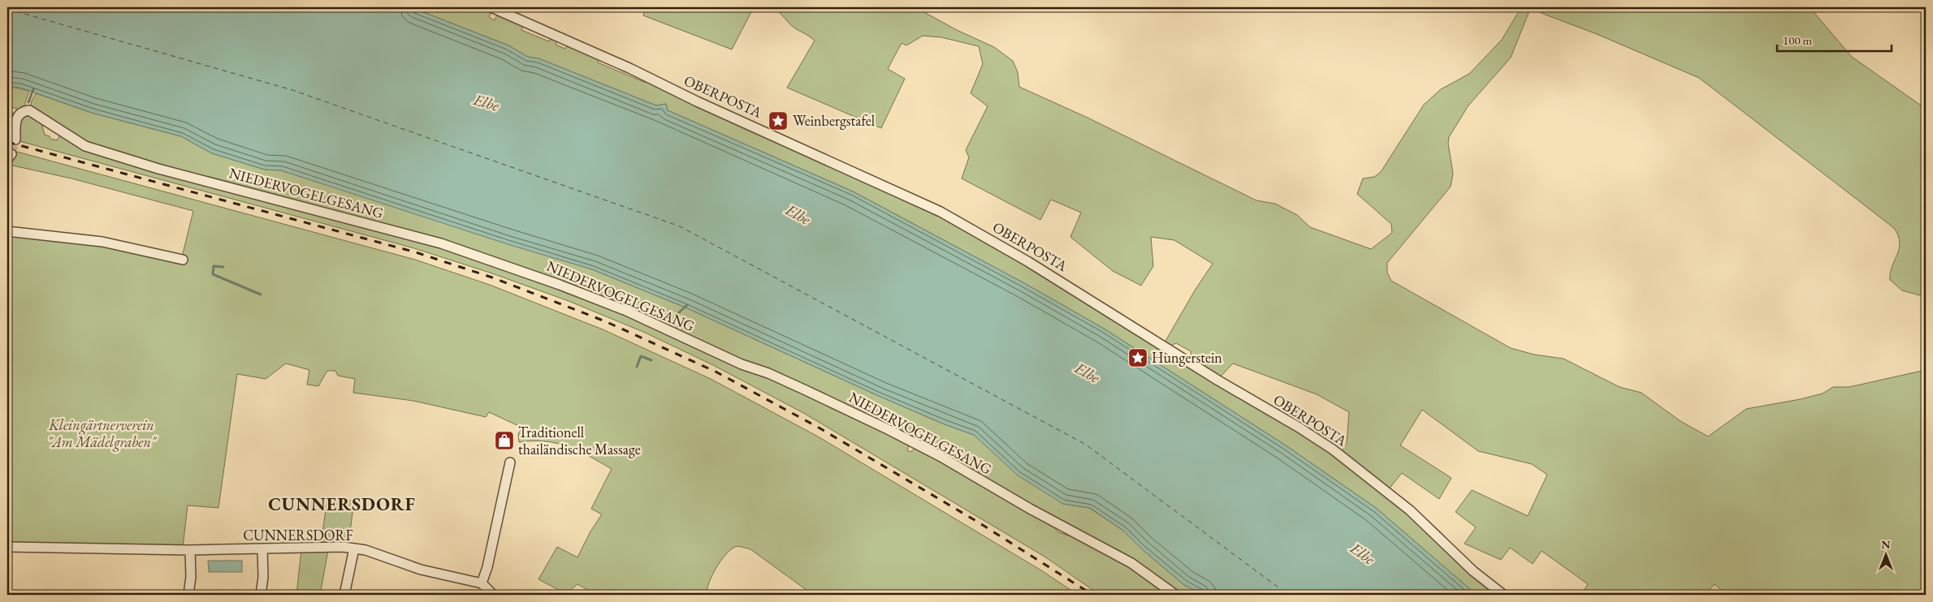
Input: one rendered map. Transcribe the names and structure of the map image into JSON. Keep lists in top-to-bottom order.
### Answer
{
  "streets": {
    "street": ["OBERPOSTA", "NIEDERVOGELGESANG", "CUNNERSDORF"]
  },
  "districts": ["CUNNERSDORF"],
  "water": ["Elbe"],
  "parks": ["Kleingärtnerverein \"Am Mädelgraben\""],
  "places": {
    "place": ["Weinbergstafel", "Hungerstein"],
    "shop": ["Traditionell thailändische Massage"]
  },
  "scale_bar": "100 m",
  "north": "top"
}
